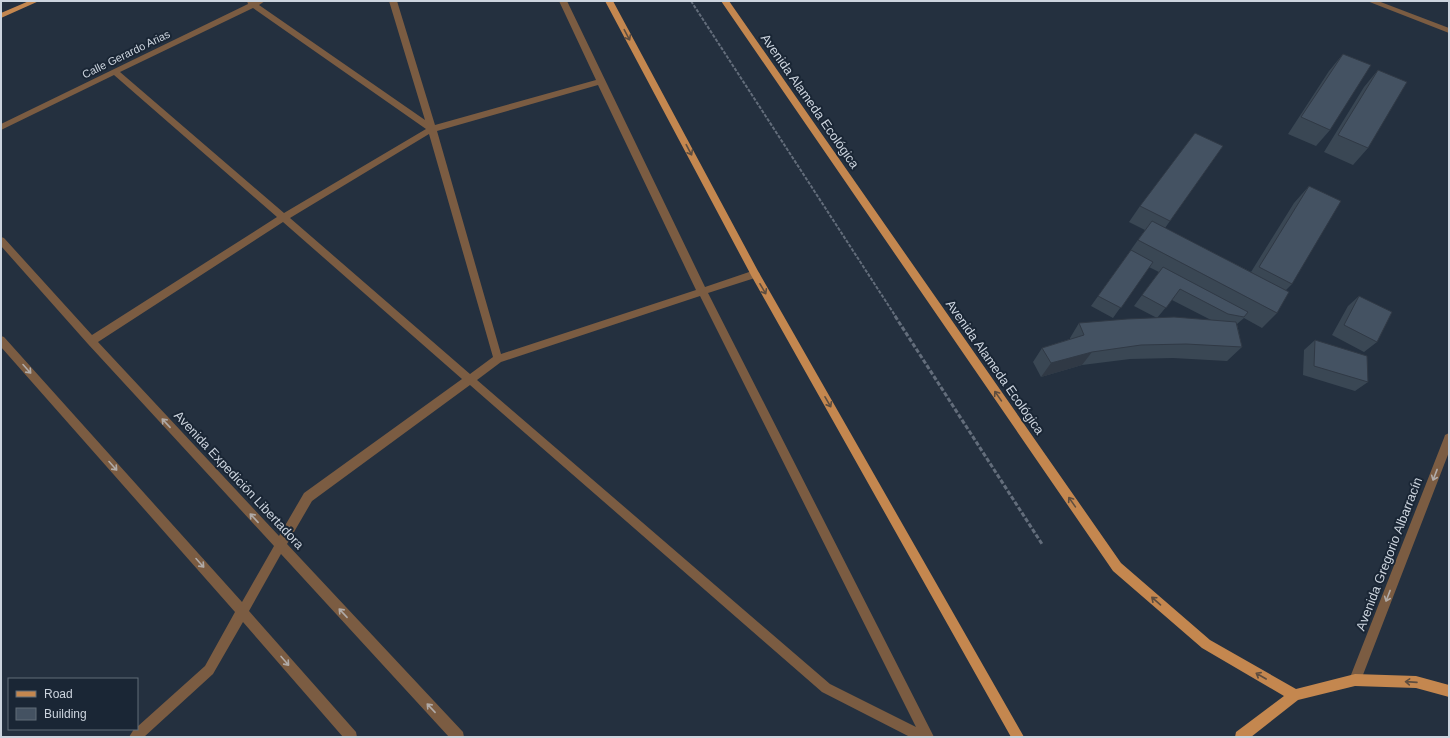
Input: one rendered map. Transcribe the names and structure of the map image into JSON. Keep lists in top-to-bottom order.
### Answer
{
  "streets": {
    "main road": ["Avenida Alameda Ecológica"],
    "street": ["Calle Gerardo Arias", "Avenida Expedición Libertadora", "Avenida Gregorio Albarracín"]
  },
  "one_way": ["Avenida Alameda Ecológica", "Avenida Gregorio Albarracín"],
  "legend": ["Road", "Building"]
}
